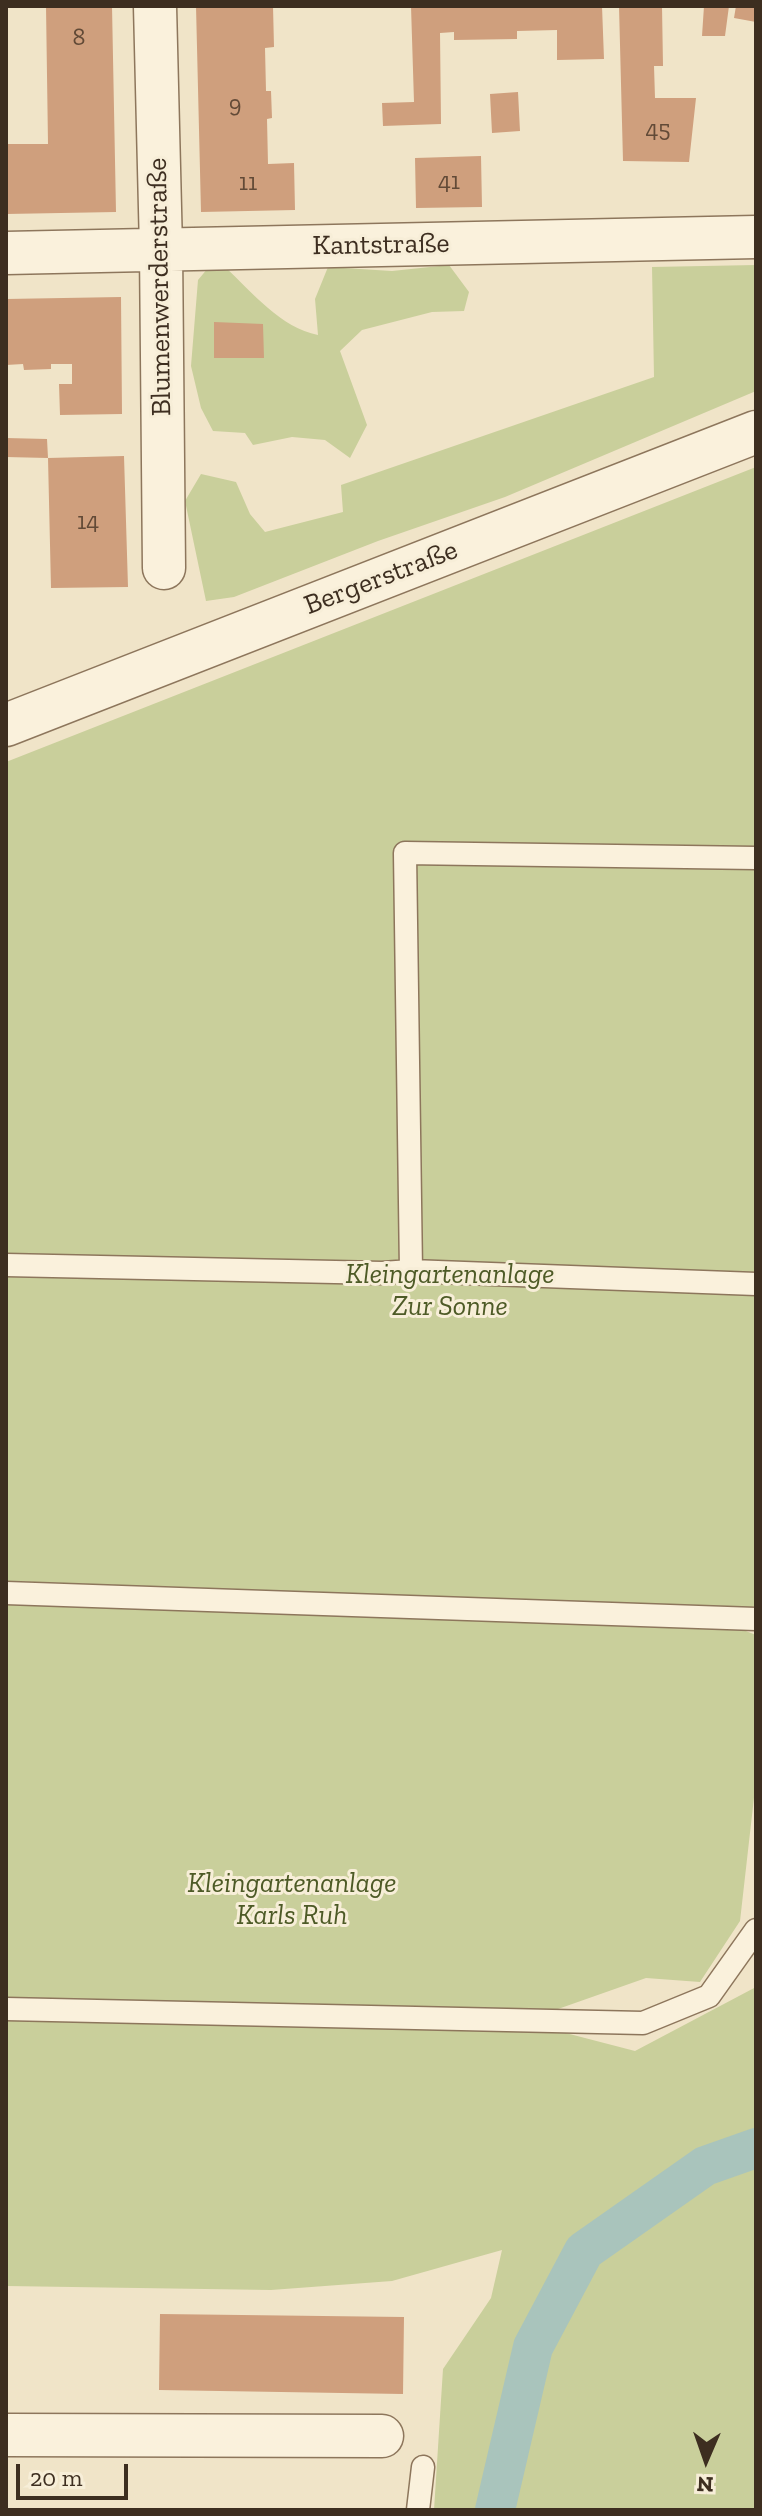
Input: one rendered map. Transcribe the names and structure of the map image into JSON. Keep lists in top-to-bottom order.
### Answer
{
  "streets": {
    "street": ["Kantstraße", "Blumenwerderstraße", "Bergerstraße"]
  },
  "crossings": [
    ["Kantstraße", "Blumenwerderstraße"]
  ],
  "parks": ["Kleingartenanlage Zur Sonne", "Kleingartenanlage Karls Ruh"],
  "house_numbers": [
    "8",
    "9",
    "45",
    "41",
    "11",
    "14"
  ],
  "scale_bar": "20 m",
  "north": "bottom"
}
